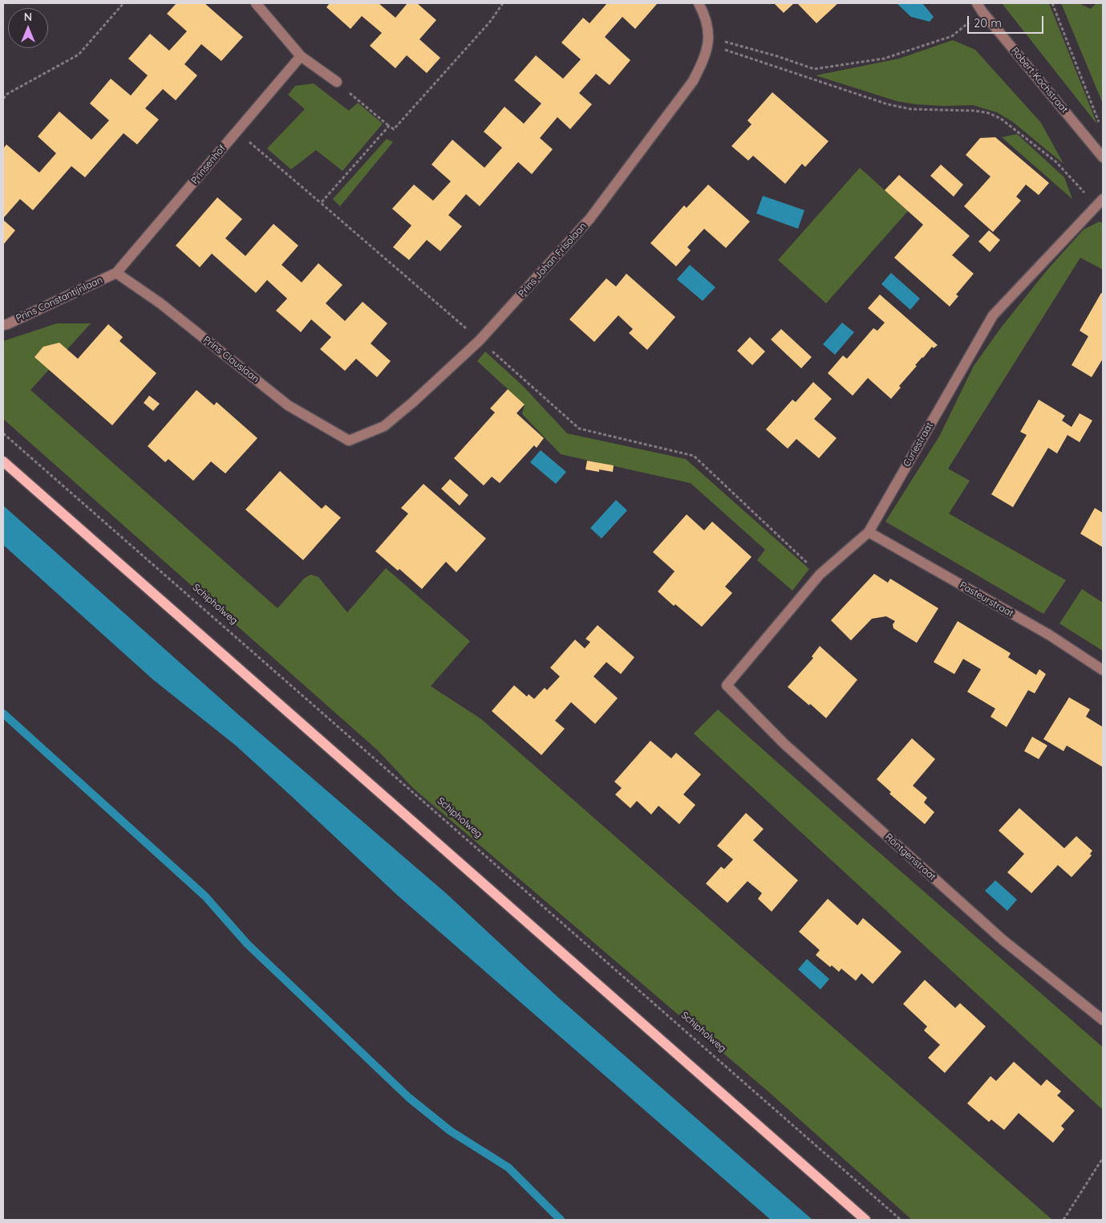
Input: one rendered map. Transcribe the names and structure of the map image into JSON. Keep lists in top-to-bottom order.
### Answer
{
  "streets": {
    "street": [
      "Robert Kochstraat",
      "Prinsenhof",
      "Prins Johan Frisolaan",
      "Prins Constantijnlaan",
      "Prins Clauslaan",
      "Curiestraat",
      "Pasteurstraat",
      "Röntgenstraat"
    ],
    "path": ["Schipholweg"]
  },
  "crossings": [
    ["Prinsenhof", "Prins Constantijnlaan"],
    ["Prinsenhof", "Prins Clauslaan"],
    ["Prins Johan Frisolaan", "Prins Clauslaan"],
    ["Prins Constantijnlaan", "Prins Clauslaan"],
    ["Curiestraat", "Pasteurstraat"],
    ["Curiestraat", "Röntgenstraat"]
  ],
  "scale_bar": "20 m",
  "north": "top"
}
